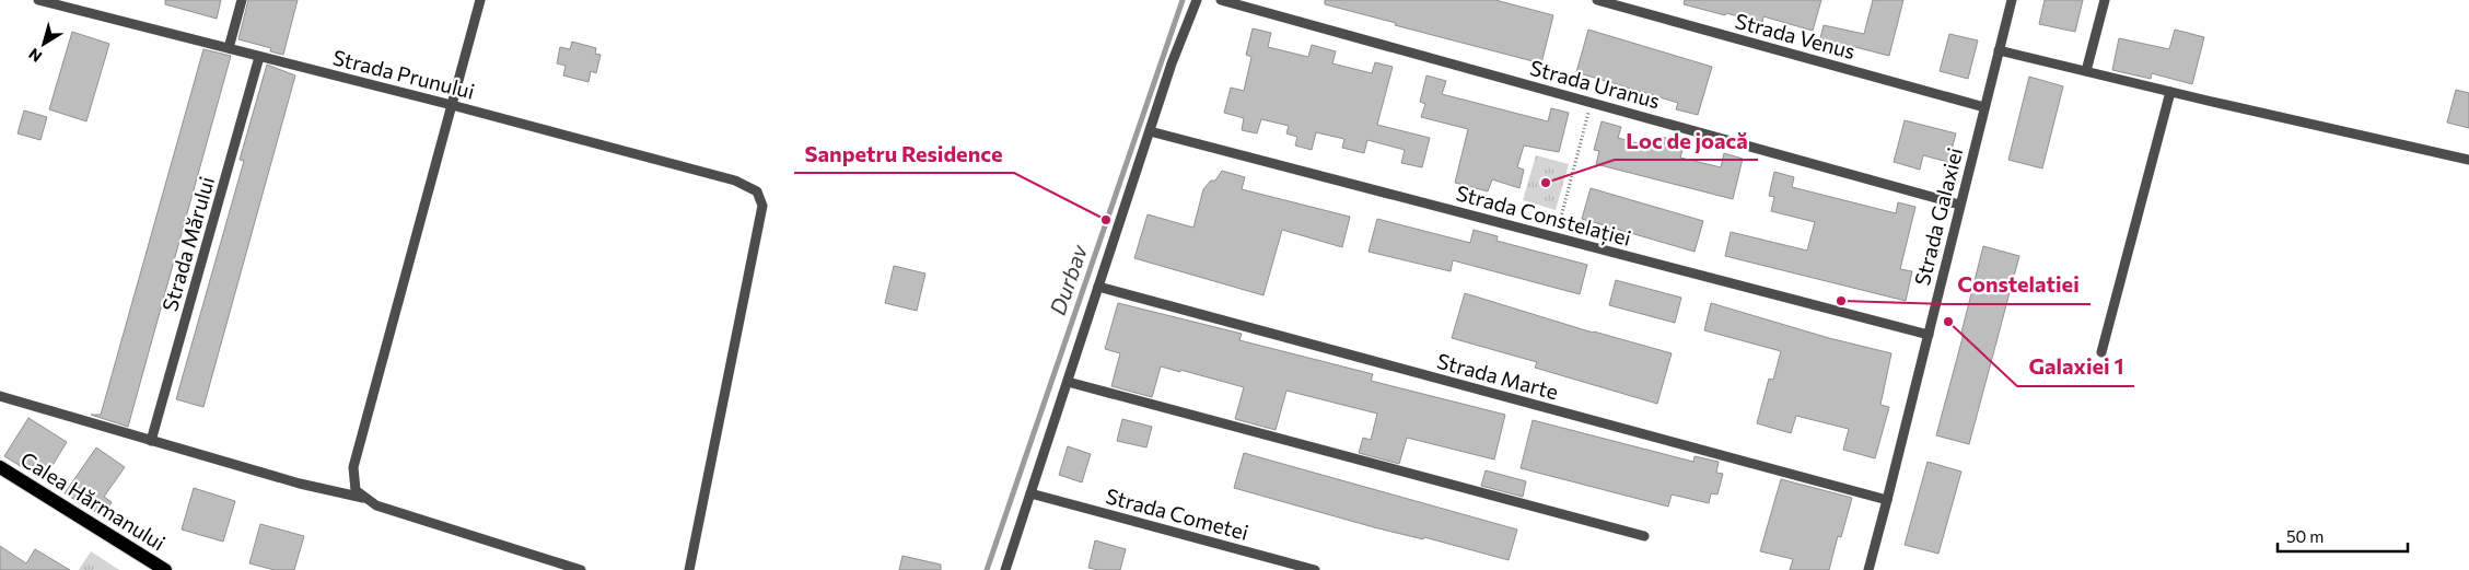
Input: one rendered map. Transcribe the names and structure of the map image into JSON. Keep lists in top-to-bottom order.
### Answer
{
  "streets": {
    "main road": ["Calea Hărmanului"],
    "street": [
      "Strada Venus",
      "Strada Prunului",
      "Strada Uranus",
      "Strada Constelației",
      "Strada Galaxiei",
      "Strada Mărului",
      "Strada Marte",
      "Strada Cometei"
    ]
  },
  "crossings": [
    ["Strada Venus", "Strada Galaxiei"],
    ["Strada Prunului", "Strada Mărului"],
    ["Strada Uranus", "Strada Galaxiei"],
    ["Strada Constelației", "Strada Galaxiei"],
    ["Strada Galaxiei", "Strada Marte"]
  ],
  "water": ["Durbav"],
  "places": [
    "Loc de joacă",
    "Sanpetru Residence",
    "Constelatiei",
    "Galaxiei 1"
  ],
  "scale_bar": "50 m",
  "north": "bottom left"
}
